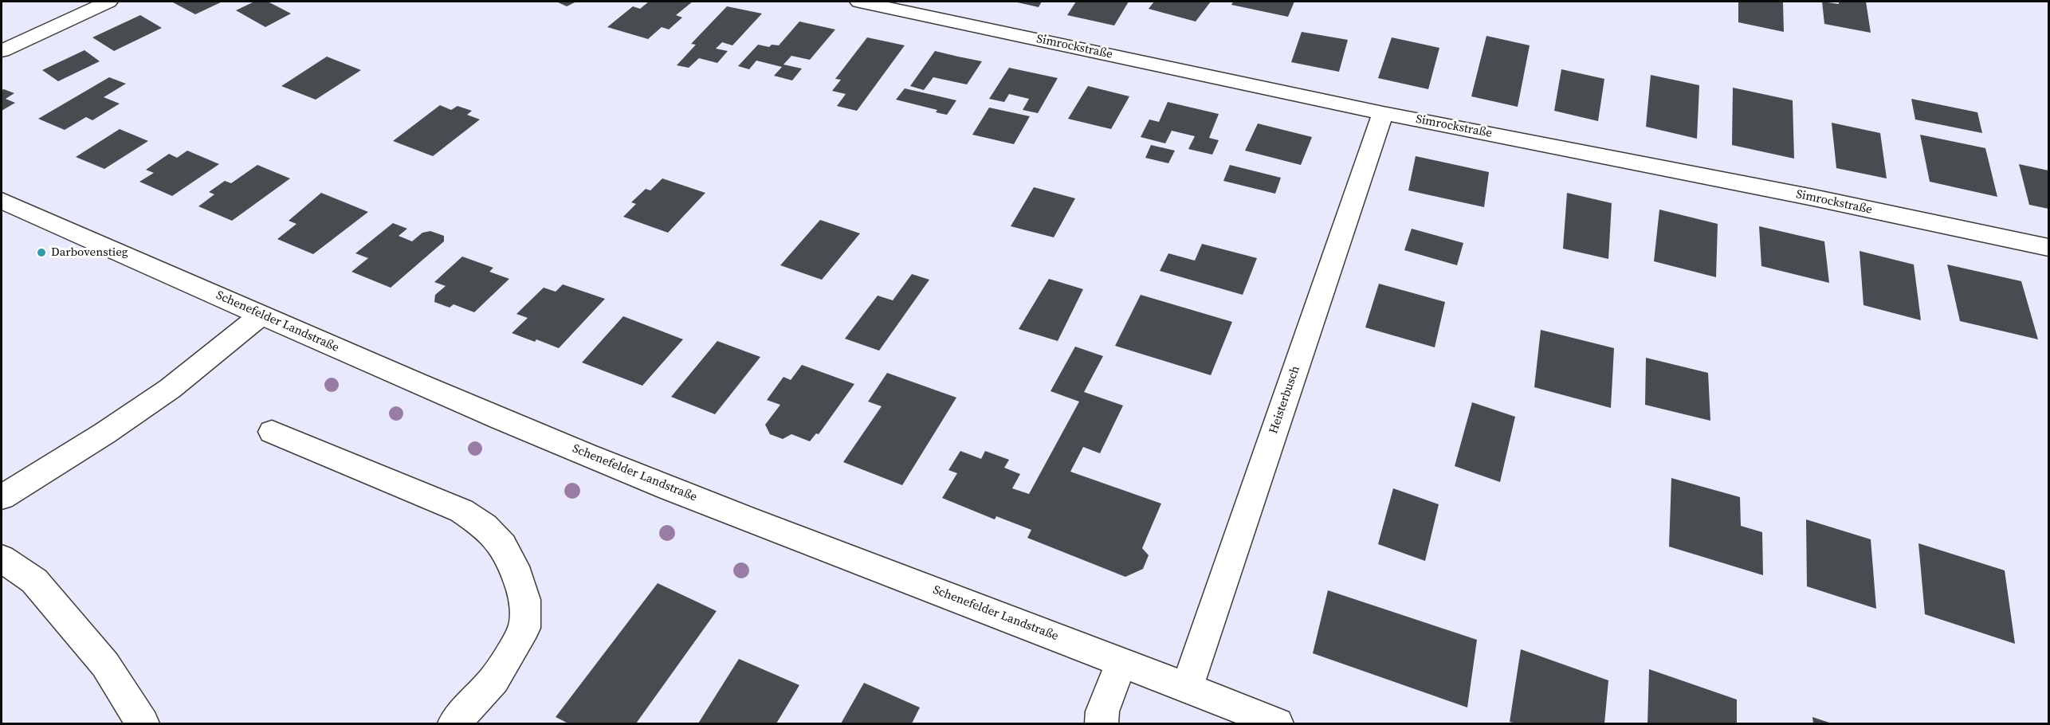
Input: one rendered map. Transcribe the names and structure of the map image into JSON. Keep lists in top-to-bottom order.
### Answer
{
  "streets": {
    "street": ["Simrockstraße", "Schenefelder Landstraße", "Heisterbusch"]
  },
  "crossings": [
    ["Simrockstraße", "Heisterbusch"],
    ["Schenefelder Landstraße", "Heisterbusch"]
  ],
  "places": ["Darbovenstieg"]
}
